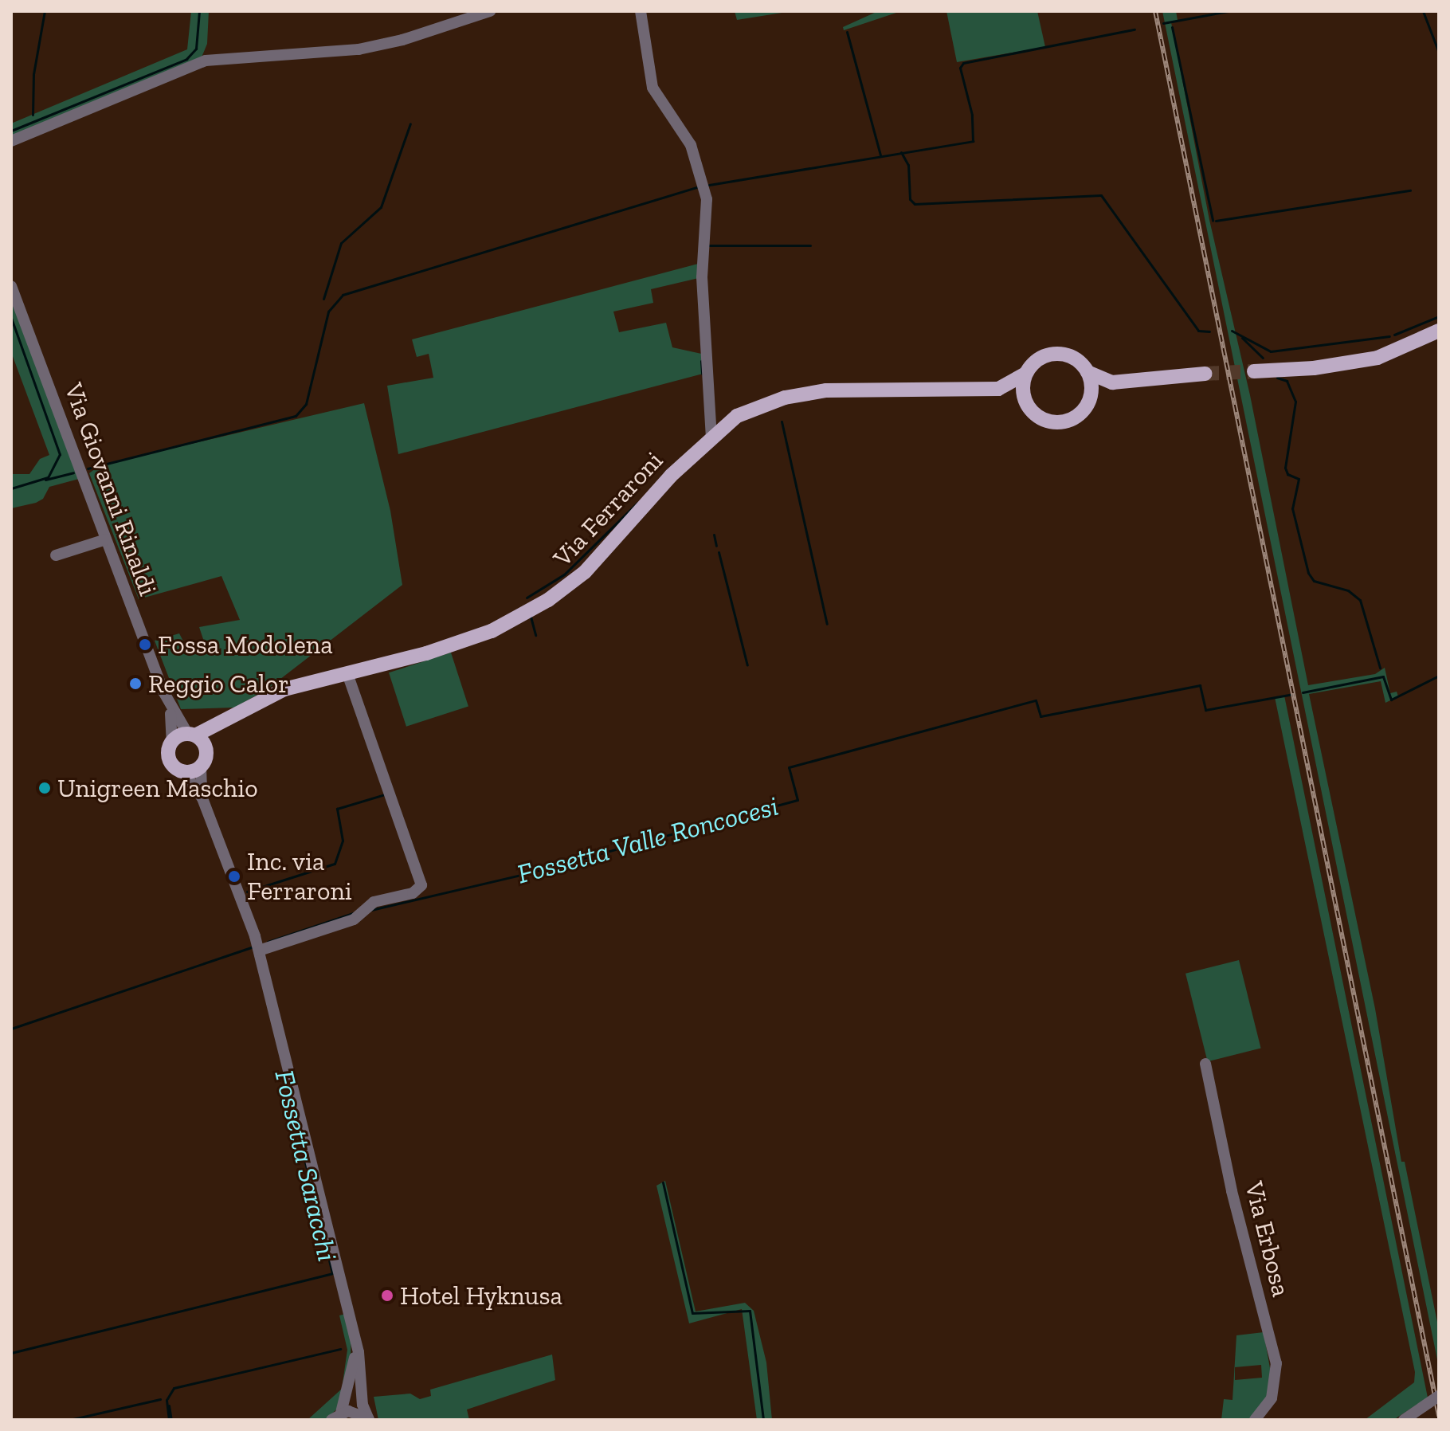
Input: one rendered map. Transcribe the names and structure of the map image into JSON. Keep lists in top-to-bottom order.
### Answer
{
  "streets": {
    "main road": ["Via Ferraroni"],
    "street": ["Via Giovanni Rinaldi", "Via Erbosa"]
  },
  "crossings": [
    ["Via Giovanni Rinaldi", "Via Ferraroni"]
  ],
  "water": ["Fossetta Valle Roncocesi", "Fossetta Saracchi"],
  "places": [
    "Fossa Modolena",
    "Reggio Calor",
    "Unigreen Maschio",
    "Inc. via Ferraroni",
    "Hotel Hyknusa"
  ]
}
